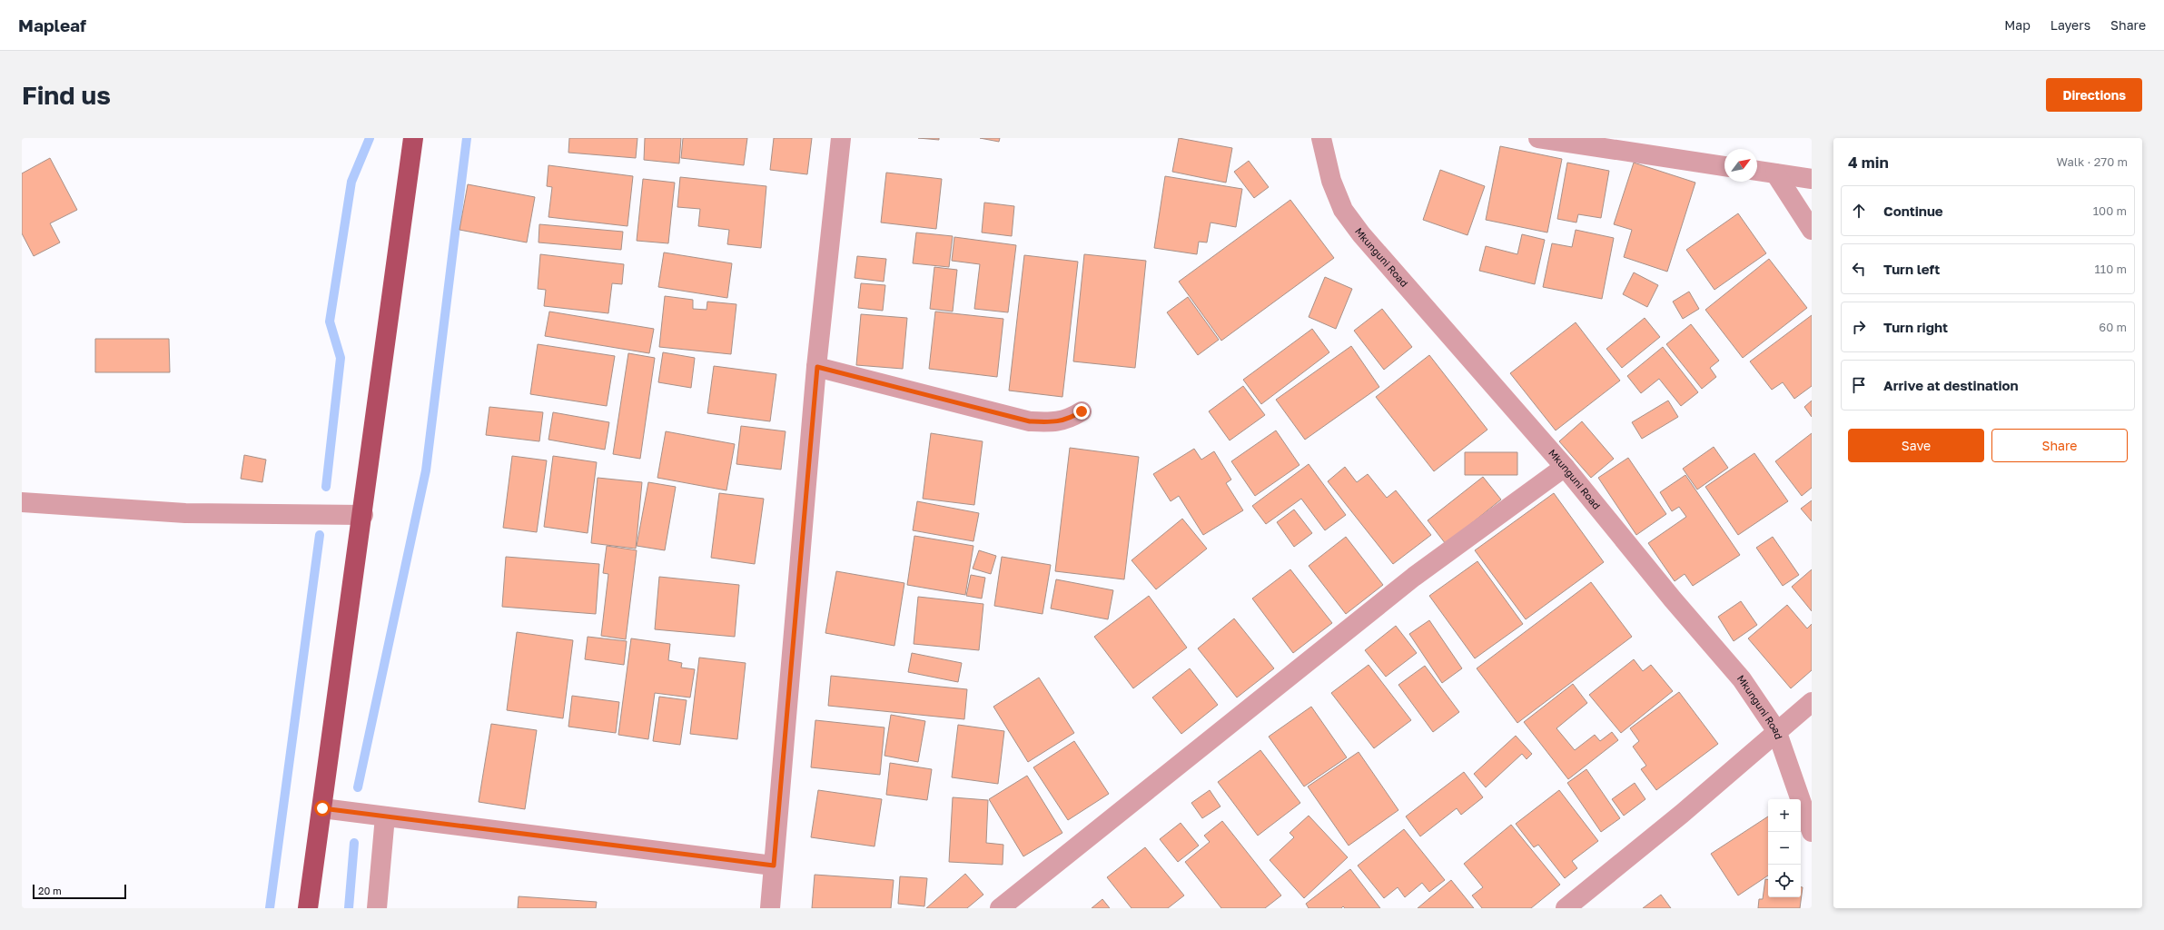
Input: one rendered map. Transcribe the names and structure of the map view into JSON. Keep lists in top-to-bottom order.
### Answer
{
  "streets": {
    "street": ["Mkunguni Road"]
  },
  "scale_bar": "20 m",
  "north": "top right",
  "page": {
    "header": "Mapleaf",
    "nav": ["Map", "Layers", "Share"],
    "buttons": [
      "Directions",
      ["Save", "Share"]
    ],
    "title": "Find us",
    "heading": ["4 min", "Walk · 270 m"],
    "list": [
      ["Continue", "100 m"],
      ["Turn left", "110 m"],
      ["Turn right", "60 m"],
      "Arrive at destination"
    ],
    "map_buttons": ["+", "−"],
    "scale": "20 m"
  }
}
